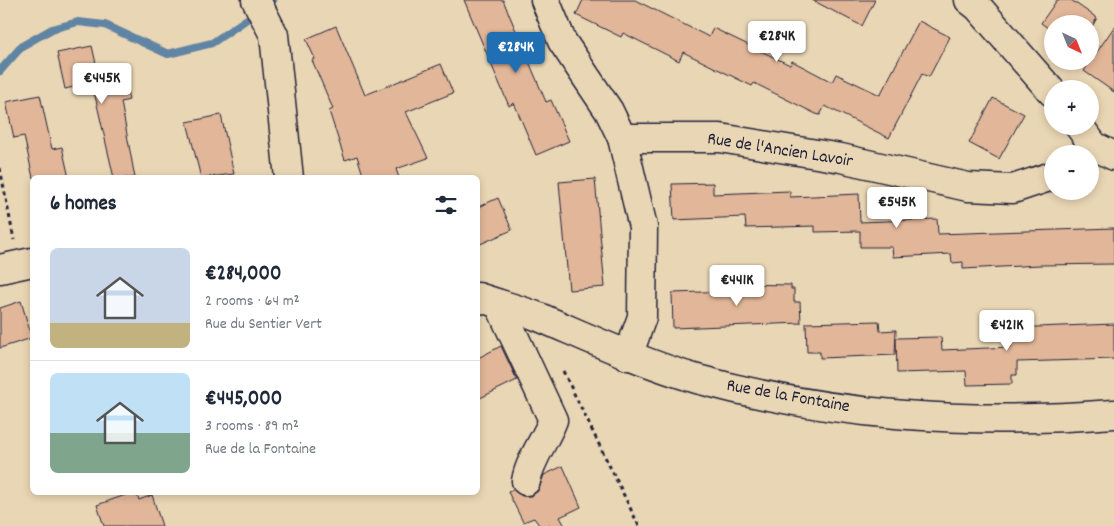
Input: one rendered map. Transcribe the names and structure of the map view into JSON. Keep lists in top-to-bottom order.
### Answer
{
  "streets": {
    "street": ["Rue de l'Ancien Lavoir", "Rue de la Fontaine"]
  },
  "north": "bottom right",
  "page": {
    "map_buttons": ["+", "−"],
    "price": [
      "€284K",
      "€284K",
      "€445K",
      "€545K",
      "€441K",
      "€421K"
    ],
    "heading": "6 homes",
    "list": [
      {
        "name": "€284,000",
        "note": "2 rooms · 64 m² · Rue du Sentier Vert"
      },
      {
        "name": "€445,000",
        "note": "3 rooms · 89 m² · Rue de la Fontaine"
      }
    ]
  }
}
